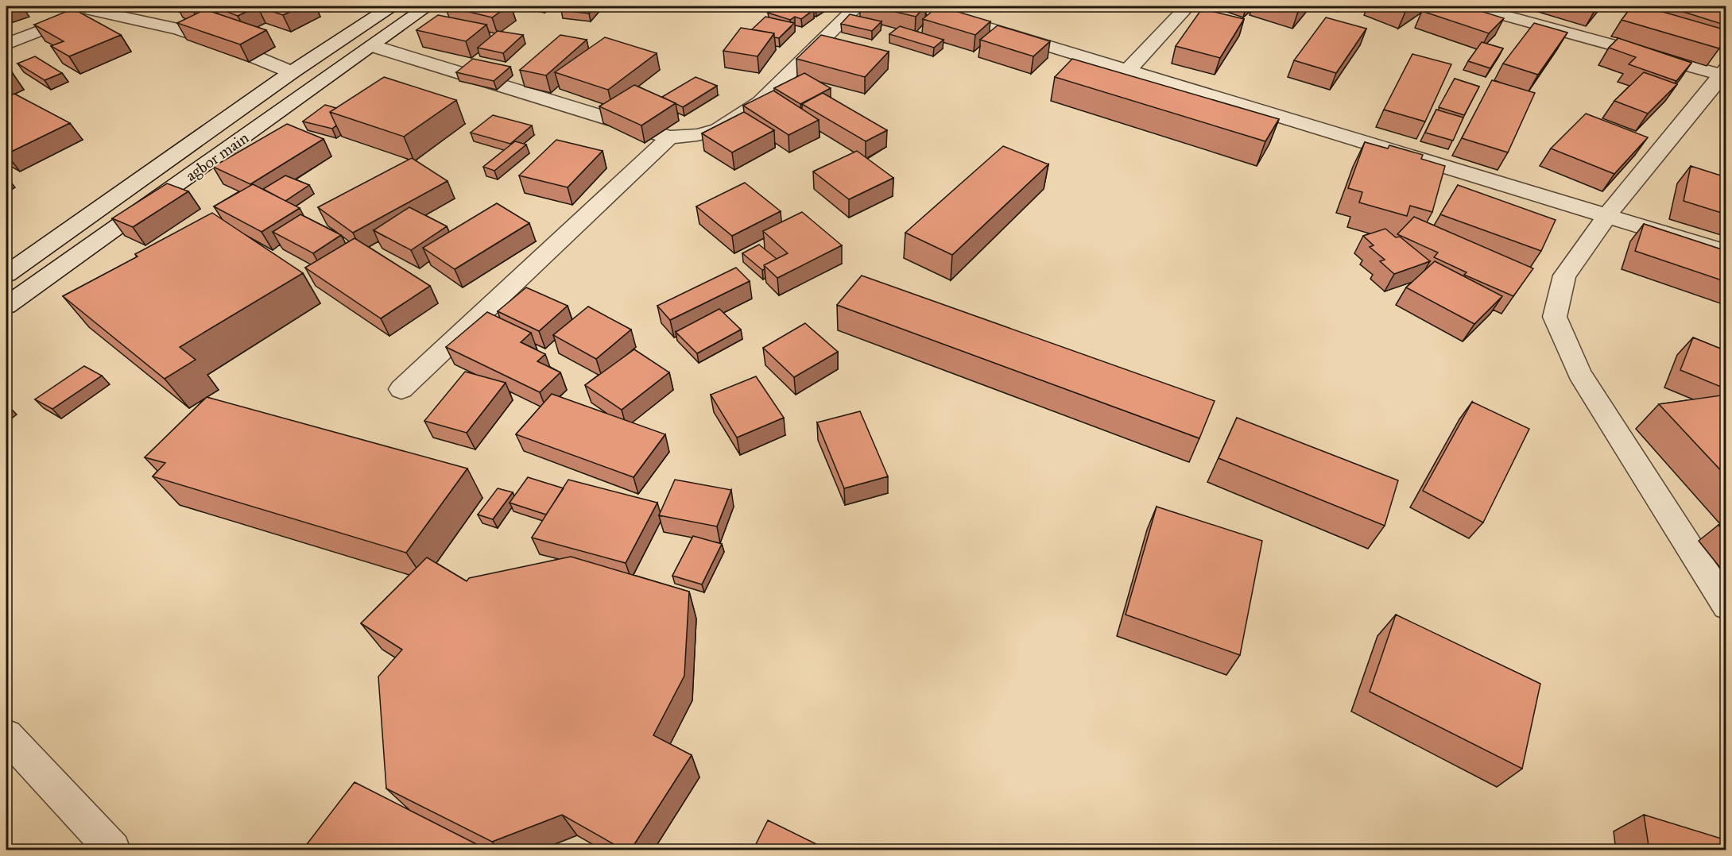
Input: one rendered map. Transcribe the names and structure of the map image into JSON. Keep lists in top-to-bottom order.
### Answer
{
  "streets": {
    "street": ["agbor main"]
  }
}
